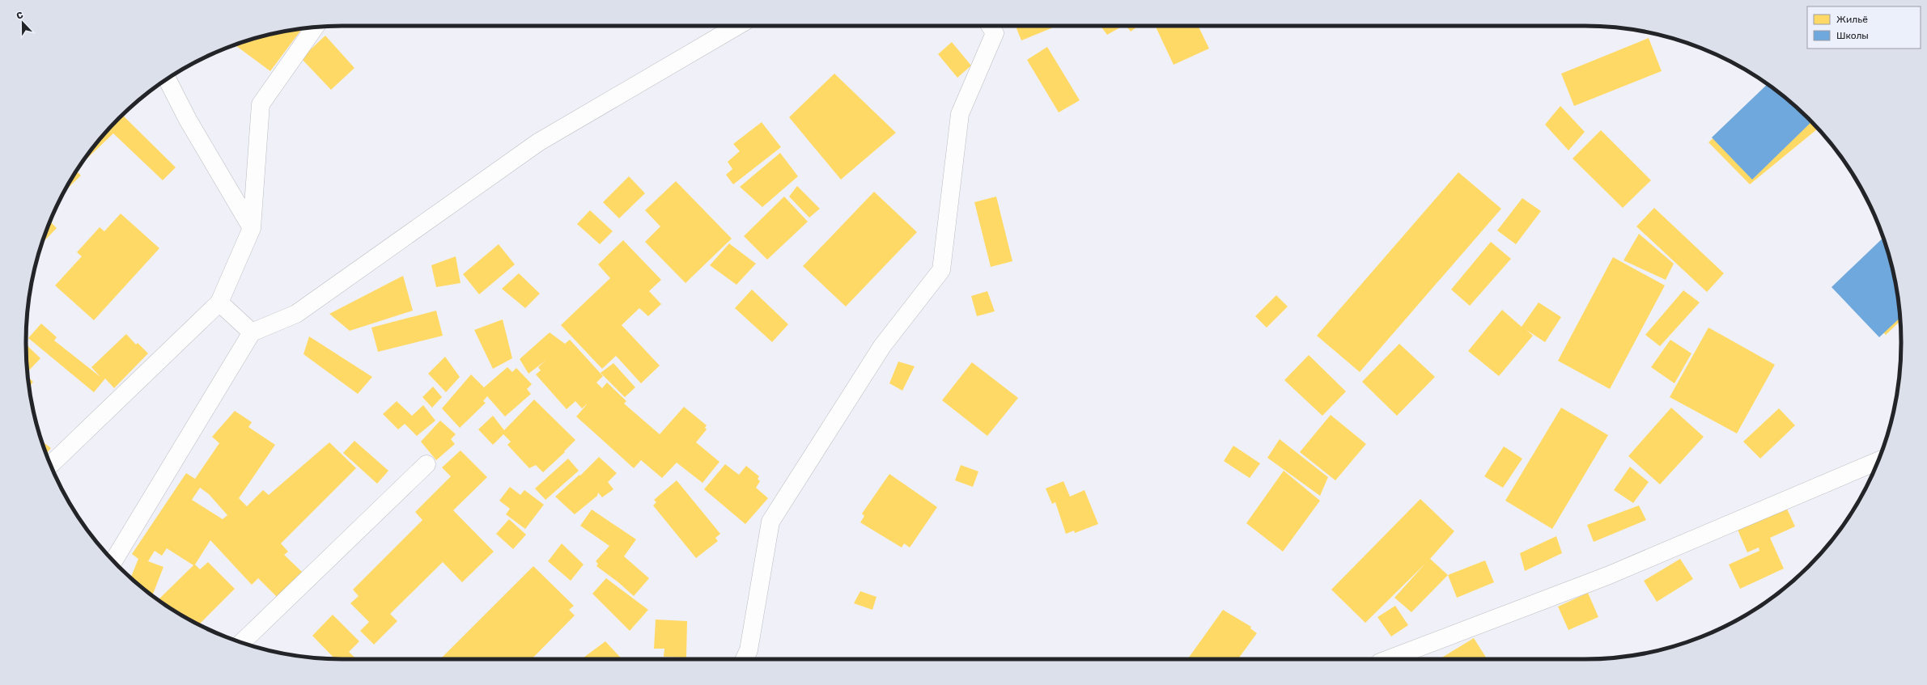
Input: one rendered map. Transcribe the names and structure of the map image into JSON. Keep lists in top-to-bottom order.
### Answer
{
  "legend": ["Жильё", "Школы"],
  "north": "top"
}
